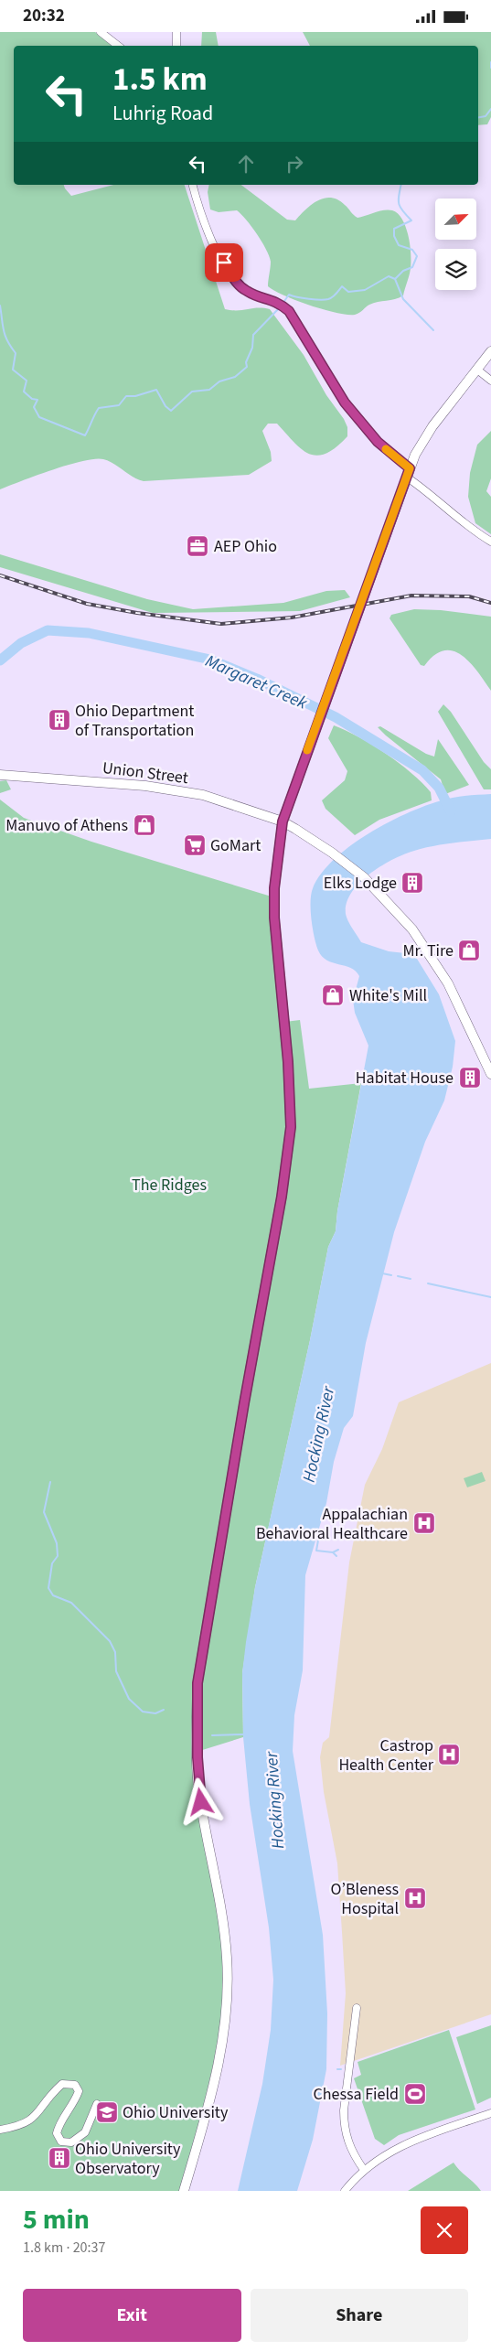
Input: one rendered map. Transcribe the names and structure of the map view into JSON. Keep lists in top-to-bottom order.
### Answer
{
  "streets": {
    "main road": ["Union Street"]
  },
  "water": ["Margaret Creek", "Hocking River"],
  "parks": ["The Ridges"],
  "places": {
    "office": ["AEP Ohio"],
    "building": [
      "Ohio Department of Transportation",
      "Elks Lodge",
      "Habitat House",
      "Ohio University Observatory"
    ],
    "shop": ["Manuvo of Athens", "Mr. Tire", "White's Mill"],
    "supermarket": ["GoMart"],
    "hospital": ["Appalachian Behavioral Healthcare", "Castrop Health Center", "O’Bleness Hospital"],
    "sports": ["Chessa Field"],
    "school or university": ["Ohio University"]
  },
  "north": "top right",
  "page": {
    "status": "20:32",
    "turn": ["1.5 km", "Luhrig Road"],
    "heading": ["5 min", "1.8 km · 20:37"],
    "buttons": ["Exit", "Share"]
  }
}
